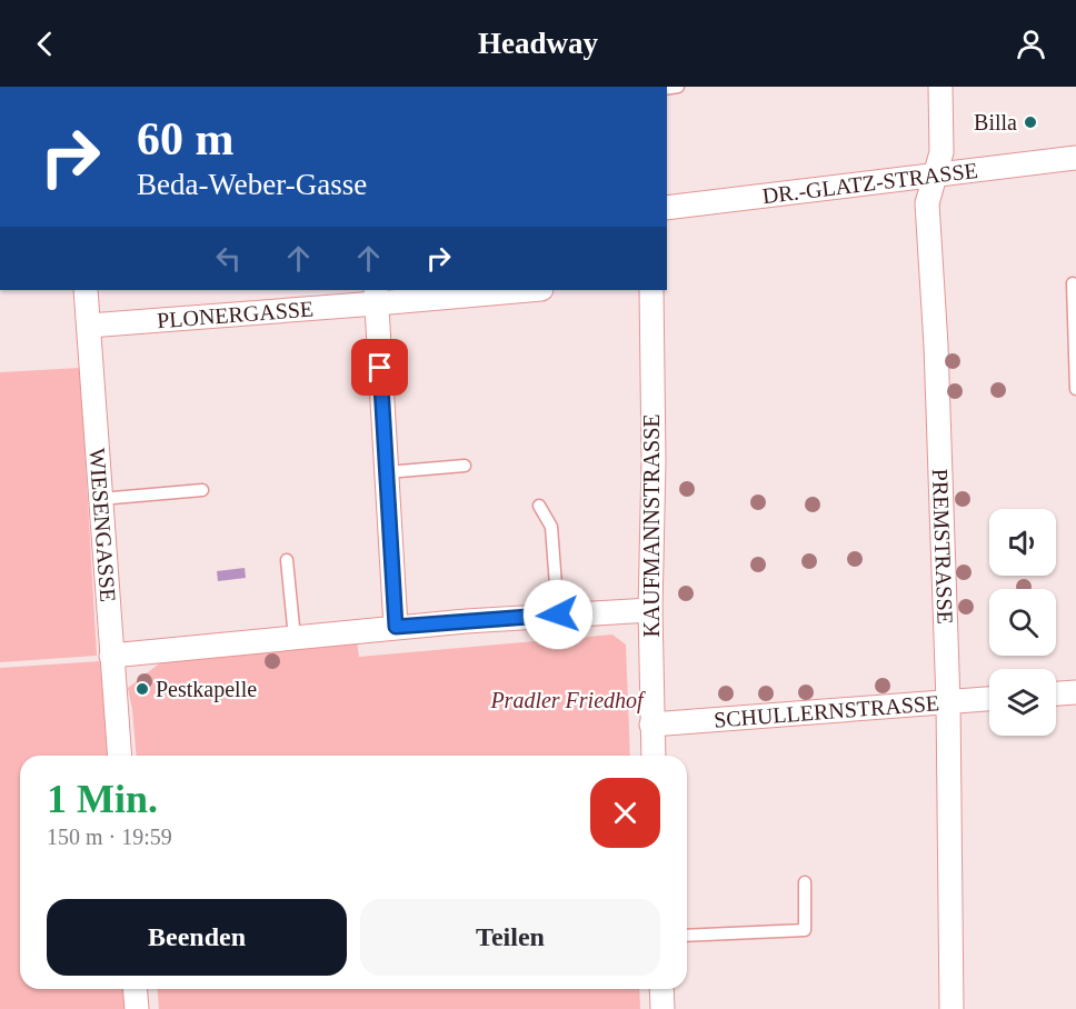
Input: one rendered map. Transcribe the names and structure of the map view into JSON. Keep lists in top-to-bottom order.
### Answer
{
  "streets": {
    "street": [
      "DR.-GLATZ-STRASSE",
      "PLONERGASSE",
      "WIESENGASSE",
      "KAUFMANNSTRASSE",
      "PREMSTRASSE",
      "SCHULLERNSTRASSE"
    ]
  },
  "crossings": [
    ["DR.-GLATZ-STRASSE", "PREMSTRASSE"],
    ["PLONERGASSE", "WIESENGASSE"],
    ["KAUFMANNSTRASSE", "SCHULLERNSTRASSE"],
    ["PREMSTRASSE", "SCHULLERNSTRASSE"]
  ],
  "parks": ["Pradler Friedhof"],
  "places": ["Billa", "Pestkapelle"],
  "page": {
    "header": "Headway",
    "turn": ["60 m", "Beda-Weber-Gasse"],
    "heading": ["1 Min.", "150 m · 19:59"],
    "buttons": ["Beenden", "Teilen"]
  }
}
